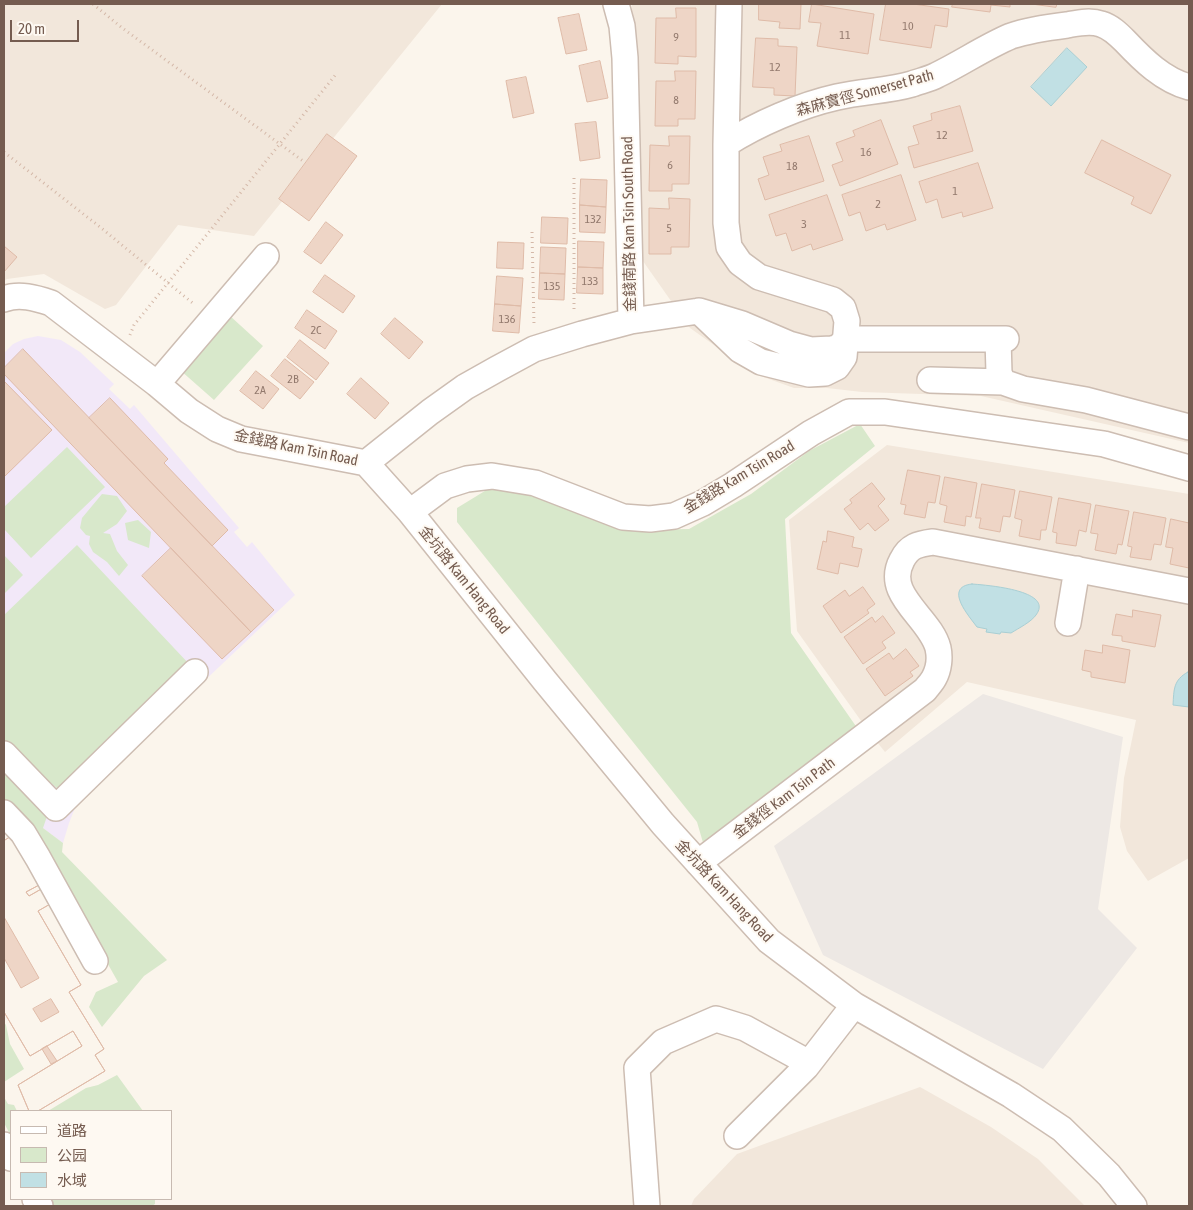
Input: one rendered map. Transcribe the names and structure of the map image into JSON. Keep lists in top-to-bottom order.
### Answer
{
  "streets": {
    "street": [
      "森麻實徑 Somerset Path",
      "金錢南路 Kam Tsin South Road",
      "金錢路 Kam Tsin Road",
      "金坑路 Kam Hang Road",
      "金錢徑 Kam Tsin Path"
    ]
  },
  "crossings": [
    ["金錢南路 Kam Tsin South Road", "金錢路 Kam Tsin Road"],
    ["金錢路 Kam Tsin Road", "金坑路 Kam Hang Road"],
    ["金坑路 Kam Hang Road", "金錢徑 Kam Tsin Path"]
  ],
  "house_numbers": [
    "10",
    "11",
    "9",
    "12",
    "8",
    "12",
    "16",
    "6",
    "18",
    "1",
    "2",
    "132",
    "3",
    "5",
    "133",
    "135",
    "136",
    "2C",
    "2B",
    "2A"
  ],
  "legend": ["道路", "公园", "水域"],
  "scale_bar": "20 m"
}
